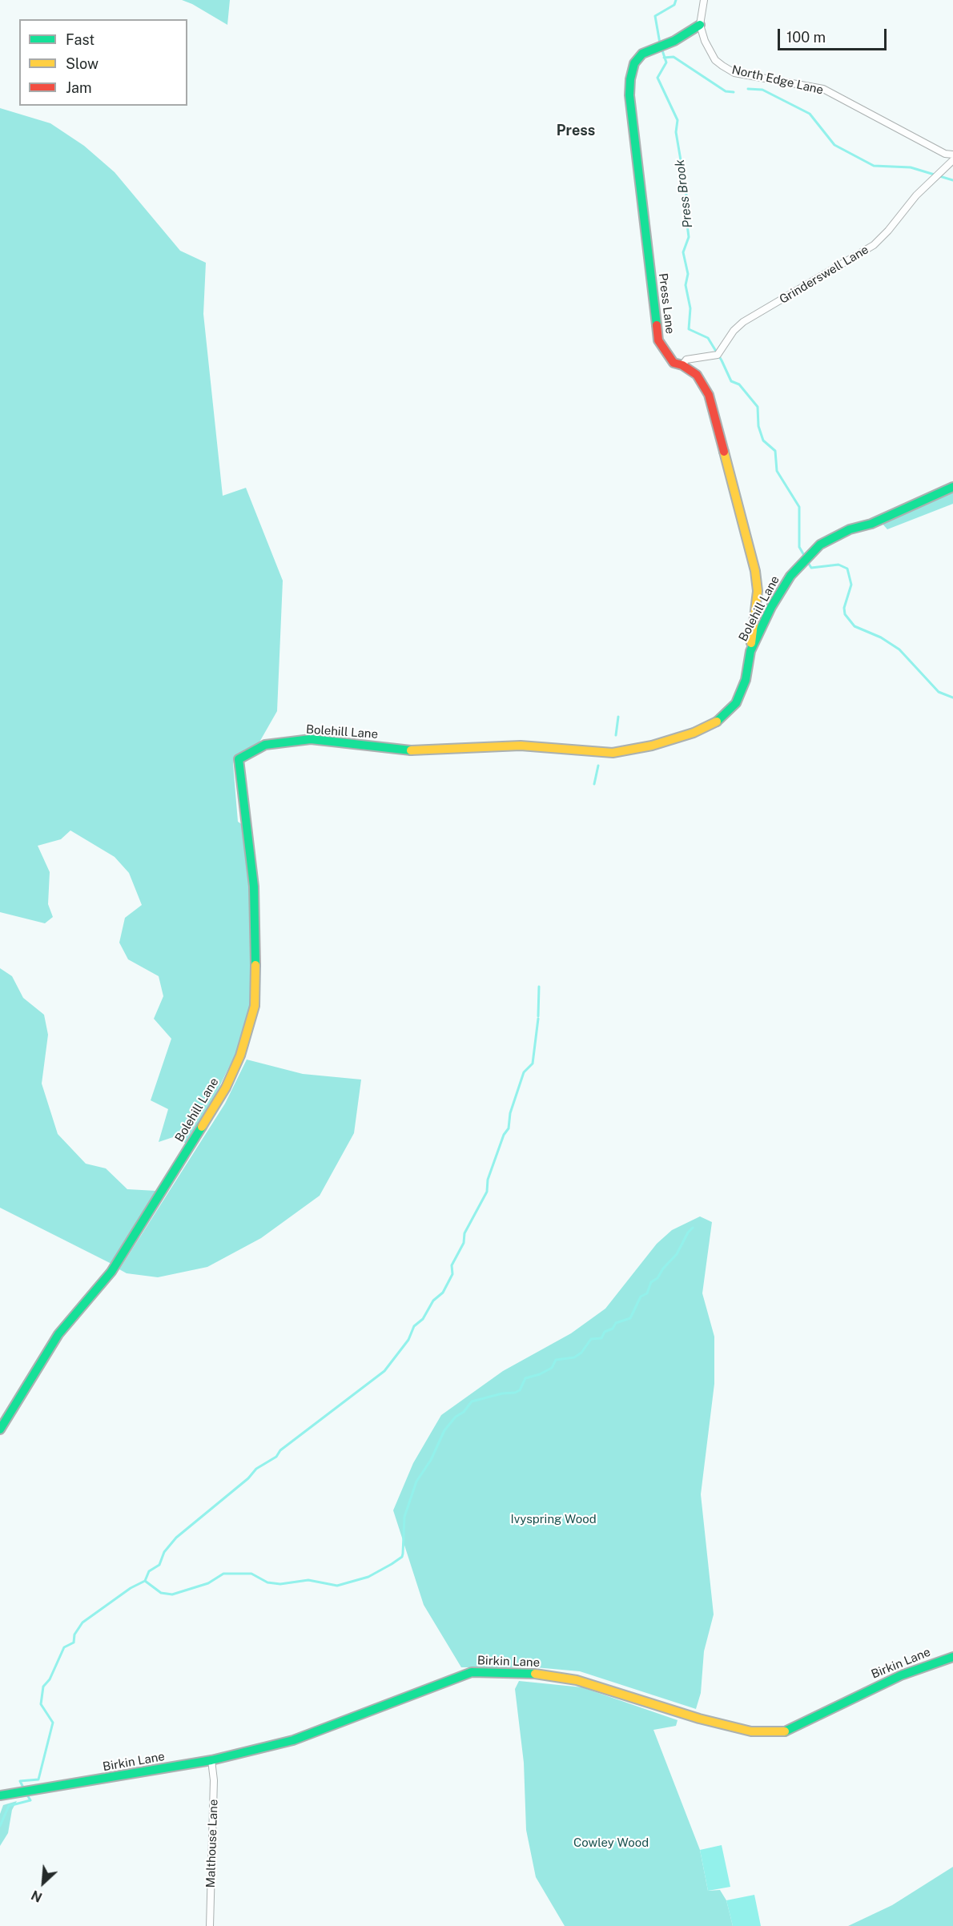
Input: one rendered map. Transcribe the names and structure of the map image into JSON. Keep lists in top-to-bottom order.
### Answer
{
  "streets": {
    "street": [
      "North Edge Lane",
      "Grinderswell Lane",
      "Press Lane",
      "Bolehill Lane",
      "Birkin Lane",
      "Malthouse Lane"
    ]
  },
  "crossings": [
    ["North Edge Lane", "Press Lane"],
    ["Grinderswell Lane", "Press Lane"],
    ["Press Lane", "Bolehill Lane"],
    ["Birkin Lane", "Malthouse Lane"]
  ],
  "districts": ["Press"],
  "water": ["Press Brook"],
  "parks": ["Ivyspring Wood", "Cowley Wood"],
  "legend": ["Fast", "Slow", "Jam"],
  "scale_bar": "100 m",
  "north": "bottom left"
}
